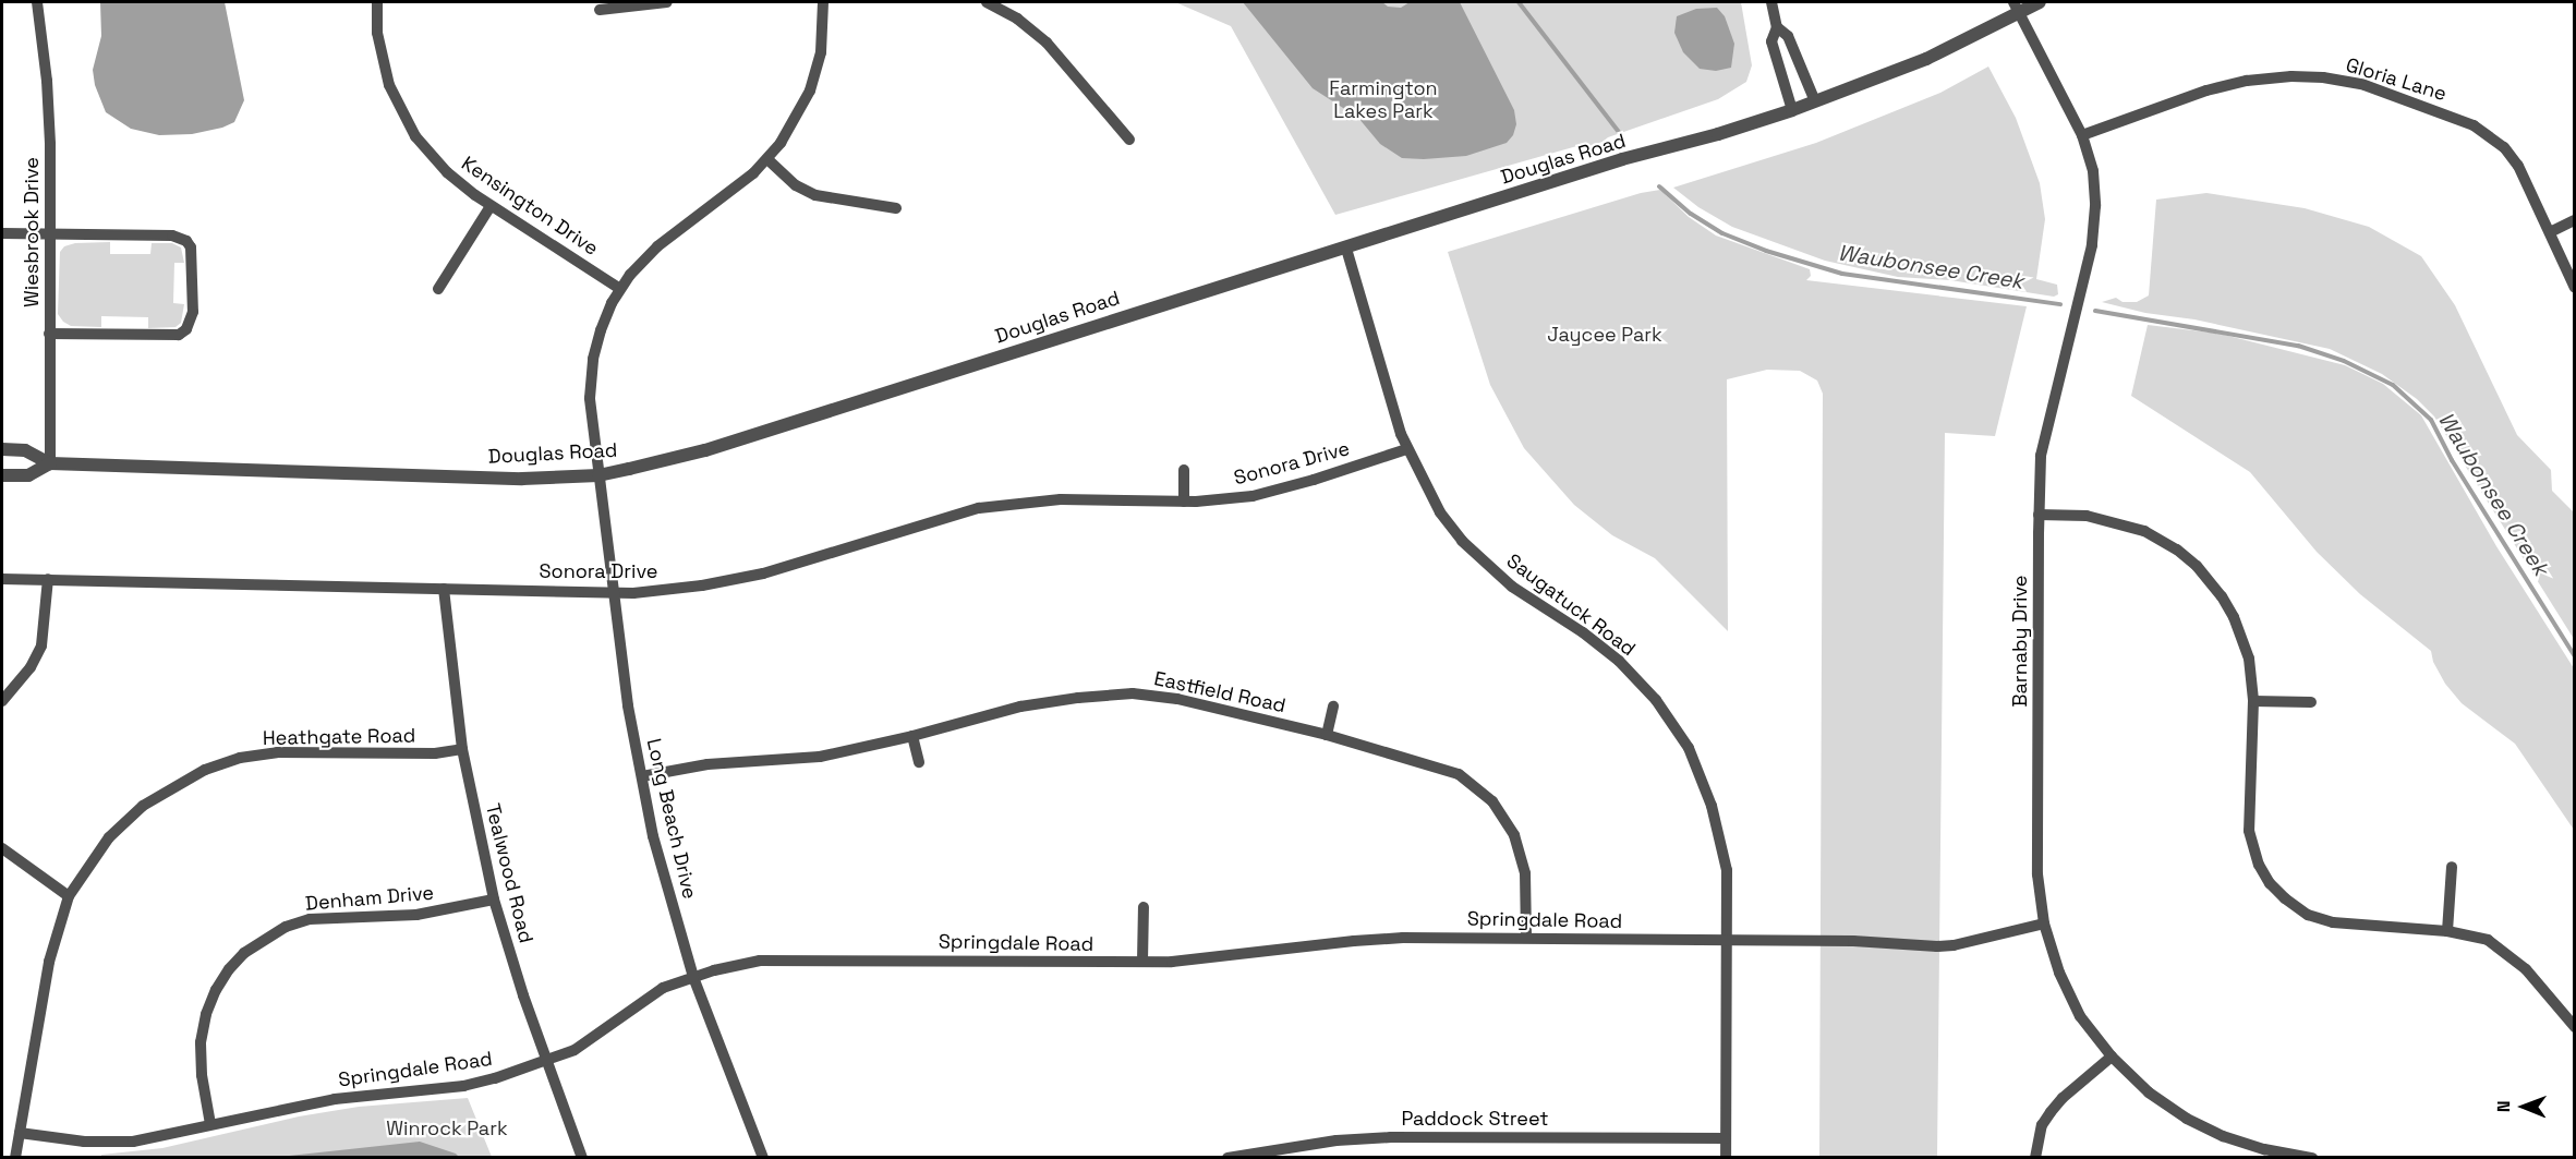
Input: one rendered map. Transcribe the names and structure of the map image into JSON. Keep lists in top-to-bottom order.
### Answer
{
  "streets": {
    "street": [
      "Gloria Lane",
      "Douglas Road",
      "Kensington Drive",
      "Wiesbrook Drive",
      "Sonora Drive",
      "Saugatuck Road",
      "Barnaby Drive",
      "Eastfield Road",
      "Heathgate Road",
      "Long Beach Drive",
      "Tealwood Road",
      "Denham Drive",
      "Springdale Road",
      "Paddock Street"
    ]
  },
  "crossings": [
    ["Gloria Lane", "Barnaby Drive"],
    ["Douglas Road", "Wiesbrook Drive"],
    ["Douglas Road", "Saugatuck Road"],
    ["Douglas Road", "Barnaby Drive"],
    ["Douglas Road", "Long Beach Drive"],
    ["Kensington Drive", "Long Beach Drive"],
    ["Sonora Drive", "Saugatuck Road"],
    ["Sonora Drive", "Long Beach Drive"],
    ["Sonora Drive", "Tealwood Road"],
    ["Saugatuck Road", "Springdale Road"],
    ["Saugatuck Road", "Paddock Street"],
    ["Barnaby Drive", "Springdale Road"],
    ["Eastfield Road", "Long Beach Drive"],
    ["Eastfield Road", "Springdale Road"],
    ["Heathgate Road", "Tealwood Road"],
    ["Heathgate Road", "Springdale Road"],
    ["Long Beach Drive", "Springdale Road"],
    ["Tealwood Road", "Denham Drive"],
    ["Tealwood Road", "Springdale Road"],
    ["Denham Drive", "Springdale Road"]
  ],
  "water": ["Waubonsee Creek"],
  "parks": ["Farmington Lakes Park", "Jaycee Park", "Winrock Park"],
  "north": "left"
}
